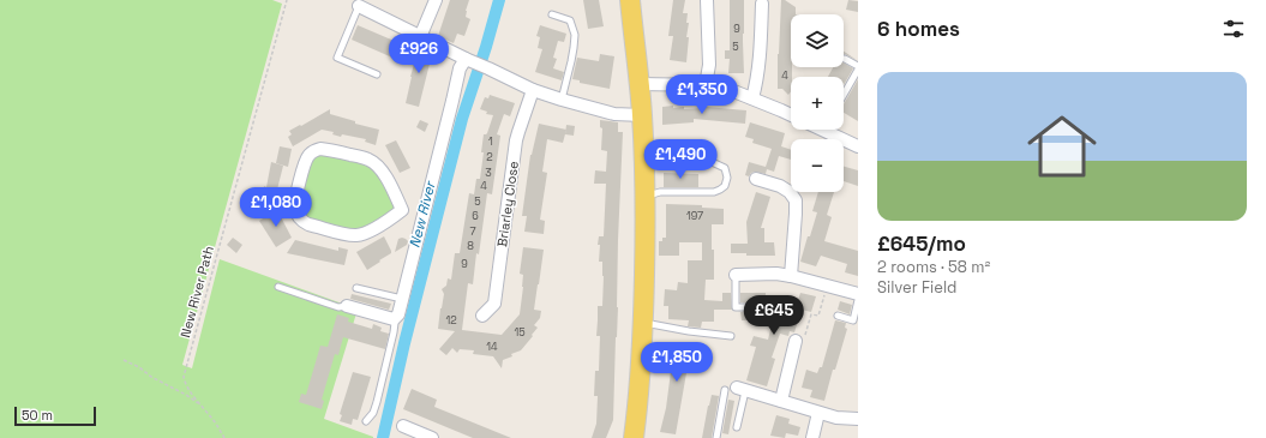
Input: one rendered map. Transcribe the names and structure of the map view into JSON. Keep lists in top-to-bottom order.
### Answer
{
  "streets": {
    "street": ["Briarley Close"],
    "path": ["New River Path"]
  },
  "water": ["New River"],
  "house_numbers": [
    "9",
    "5",
    "4",
    "1",
    "2",
    "3",
    "4",
    "5",
    "6",
    "197",
    "7",
    "8",
    "9",
    "12",
    "15",
    "14"
  ],
  "scale_bar": "50 m",
  "page": {
    "heading": "6 homes",
    "map_buttons": ["+", "−"],
    "price": [
      "£926",
      "£1,350",
      "£1,490",
      "£1,080",
      "£645",
      "£1,850"
    ],
    "list": [
      {
        "name": "£645/mo",
        "note": "2 rooms · 58 m² · Silver Field"
      }
    ],
    "scale": "50 m"
  }
}
